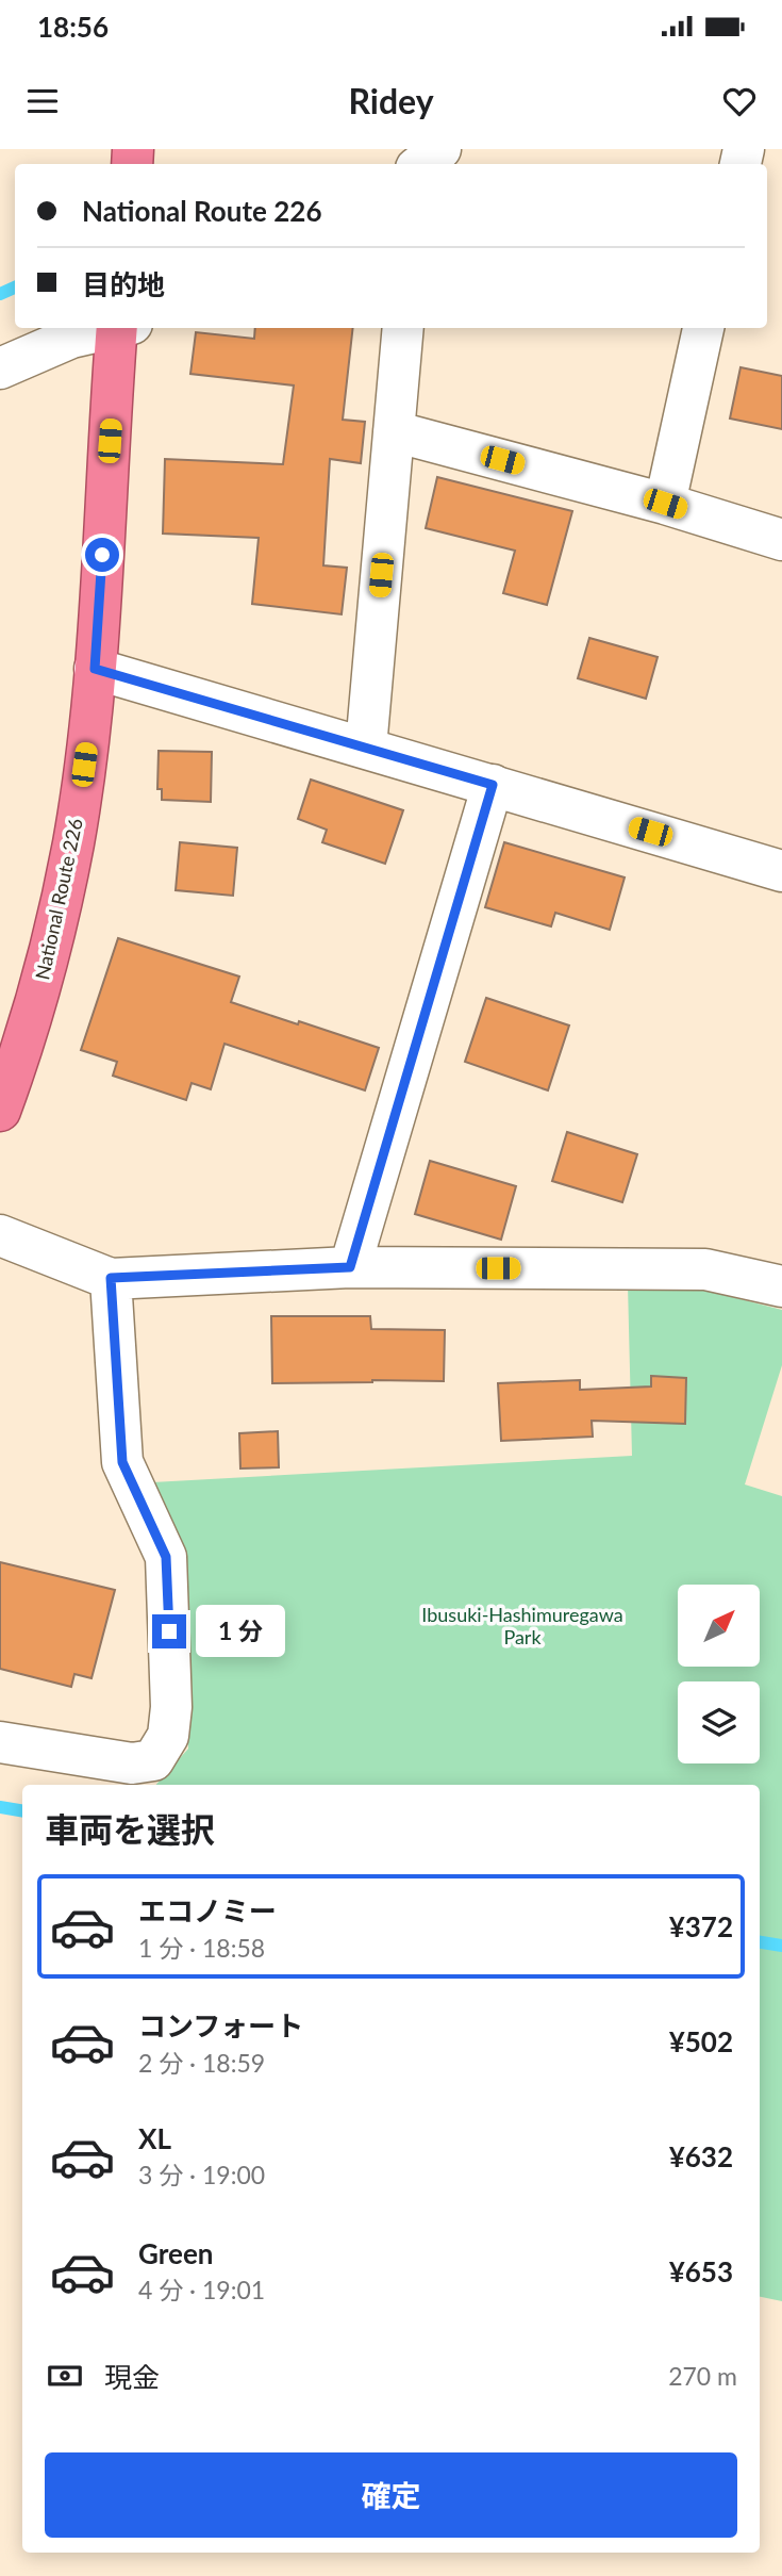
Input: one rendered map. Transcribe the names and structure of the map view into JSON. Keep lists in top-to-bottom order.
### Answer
{
  "streets": {
    "highway": ["National Route 226"]
  },
  "parks": ["Ibusuki-Hashimuregawa Park"],
  "north": "top right",
  "page": {
    "status": "18:56",
    "header": "Ridey",
    "banner": ["National Route 226", "目的地"],
    "bubble": "1 分",
    "heading": "車両を選択",
    "list": [
      {
        "name": "エコノミー",
        "note": "1 分 · 18:58",
        "value": "¥372"
      },
      {
        "name": "コンフォート",
        "note": "2 分 · 18:59",
        "value": "¥502"
      },
      {
        "name": "XL",
        "note": "3 分 · 19:00",
        "value": "¥632"
      },
      {
        "name": "Green",
        "note": "4 分 · 19:01",
        "value": "¥653"
      }
    ],
    "pay": ["現金", "270 m"],
    "buttons": "確定"
  }
}
